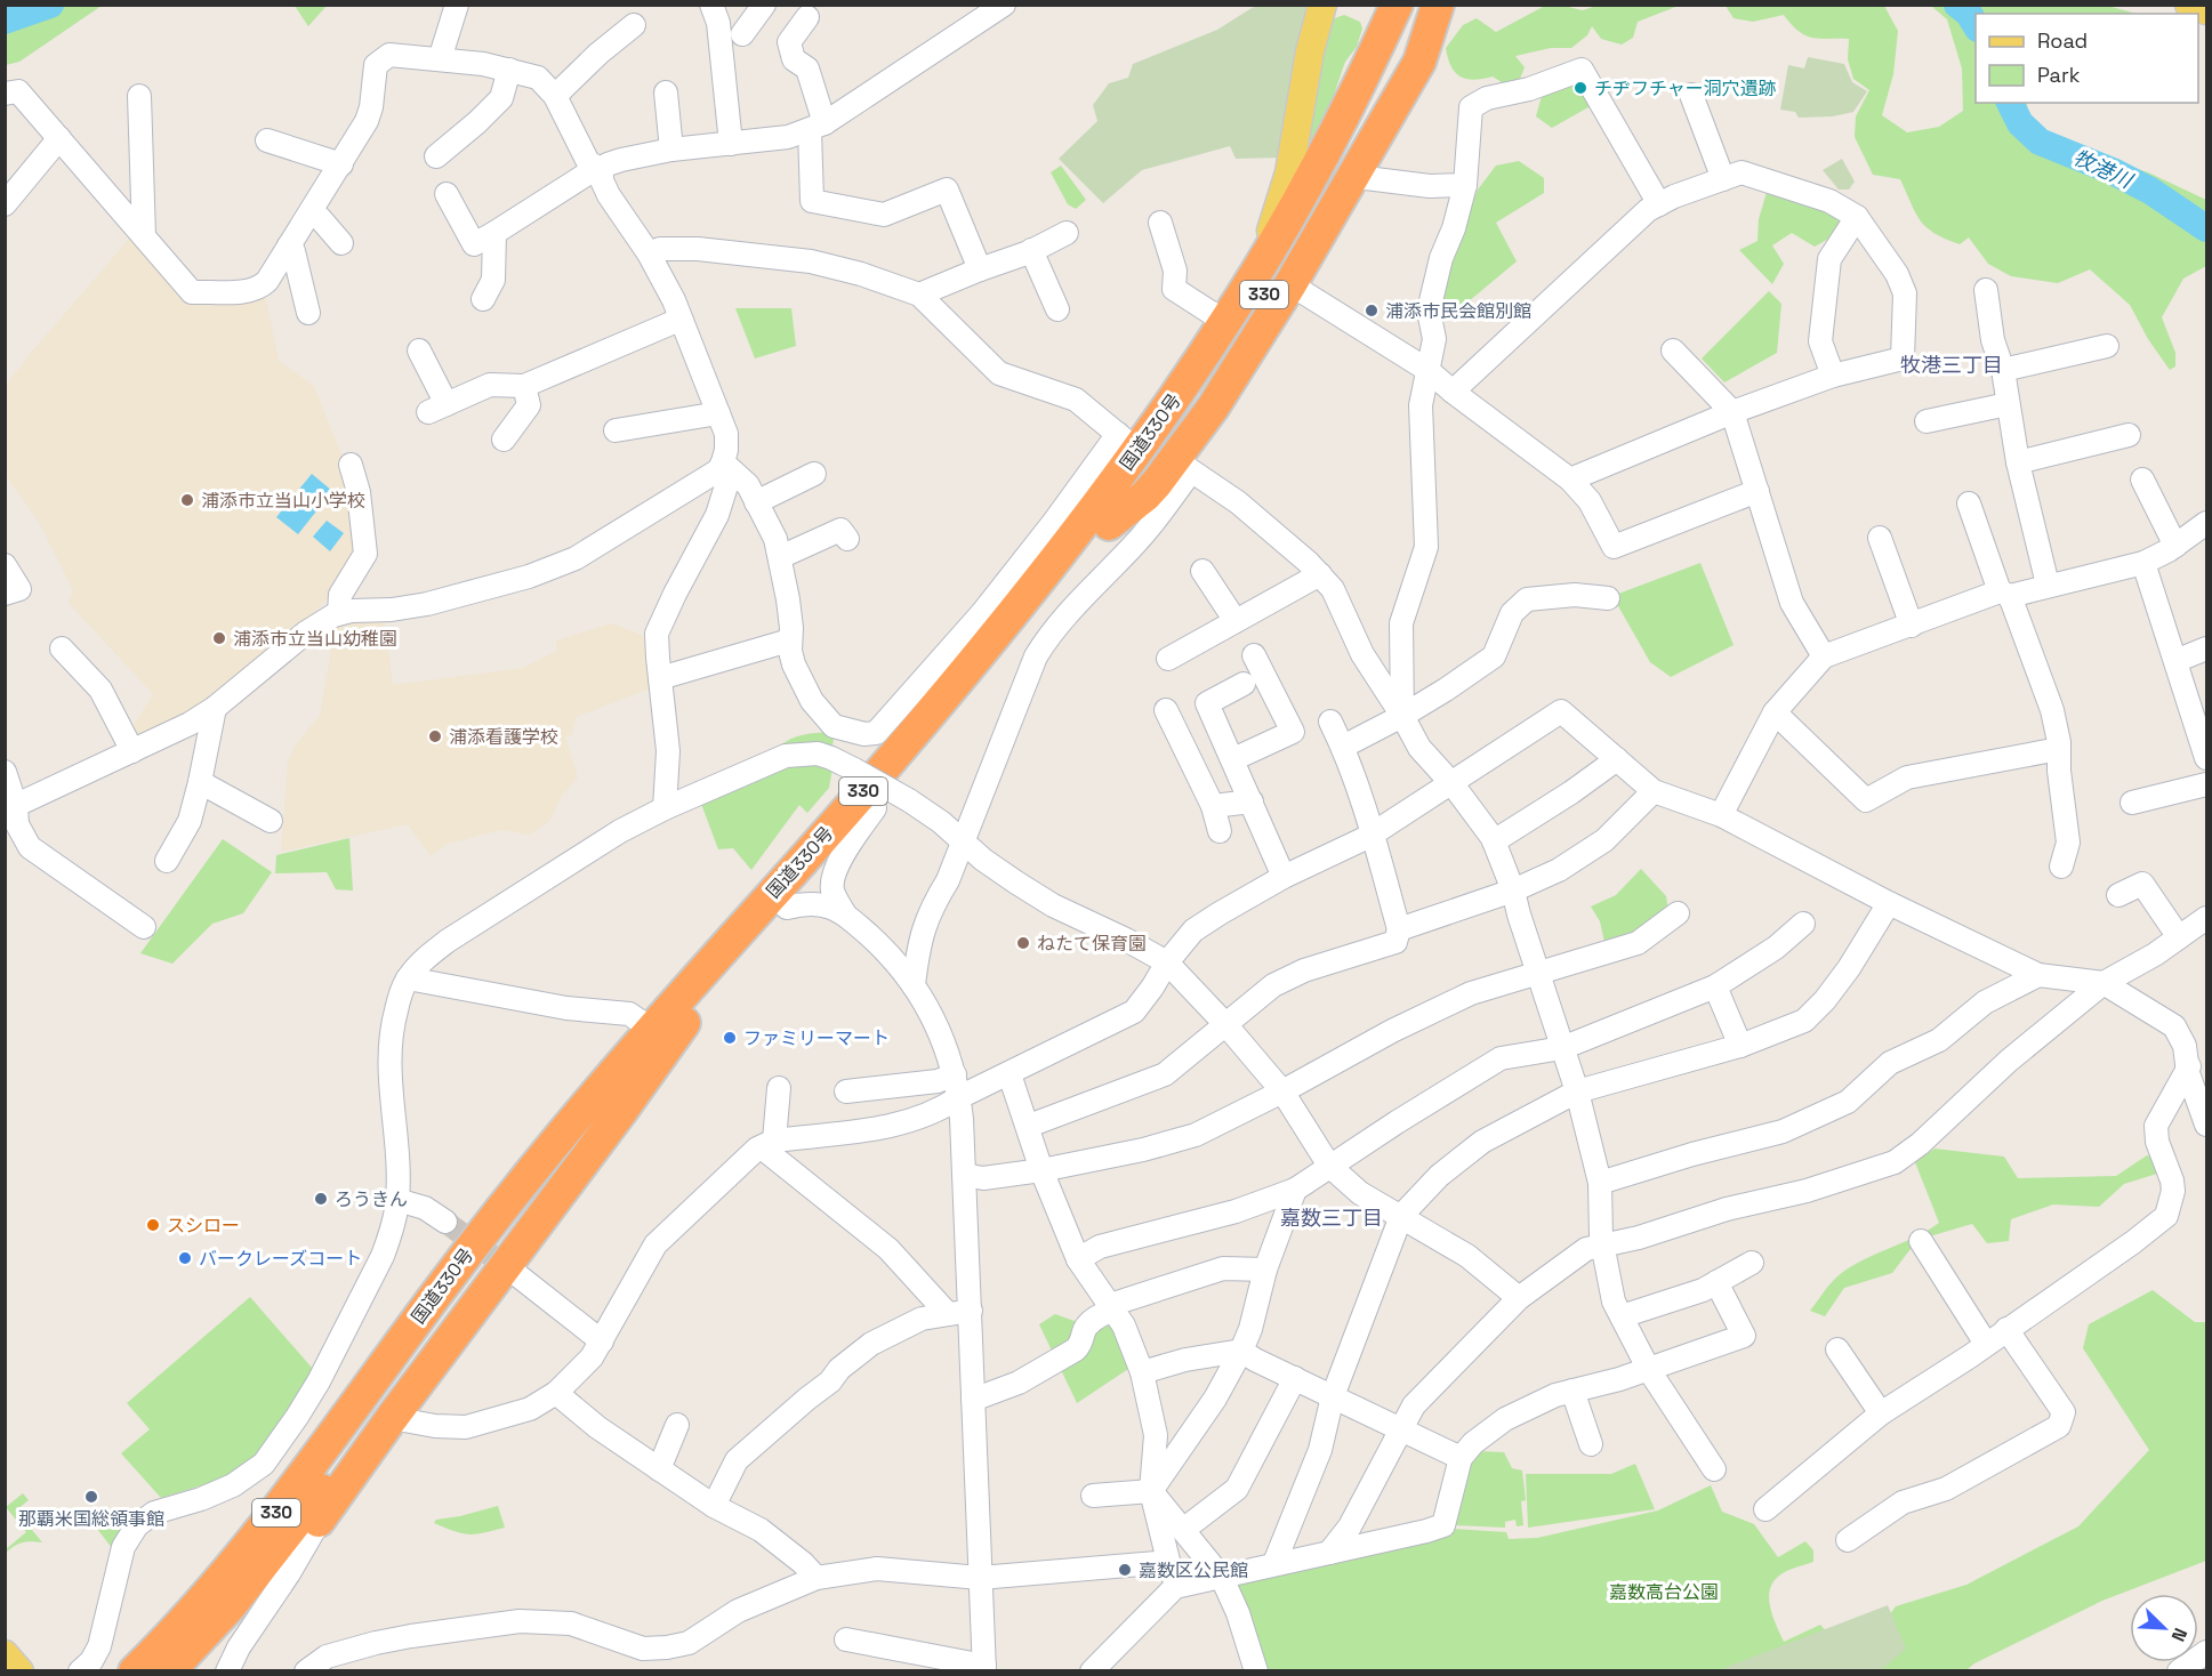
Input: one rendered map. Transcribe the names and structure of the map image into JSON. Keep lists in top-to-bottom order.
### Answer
{
  "streets": {
    "highway": ["330", "国道330号"]
  },
  "crossings": [
    ["330", "国道330号"]
  ],
  "districts": ["牧港三丁目", "嘉数三丁目"],
  "water": ["牧港川"],
  "parks": ["嘉数高台公園"],
  "places": [
    "チヂフチャー洞穴遺跡",
    "浦添市民会館別館",
    "浦添市立当山小学校",
    "浦添市立当山幼稚園",
    "浦添看護学校",
    "ねたて保育園",
    "ファミリーマート",
    "ろうきん",
    "スシロー",
    "バークレーズコート",
    "那覇米国総領事館",
    "嘉数区公民館"
  ],
  "legend": ["Road", "Park"],
  "north": "bottom right"
}
